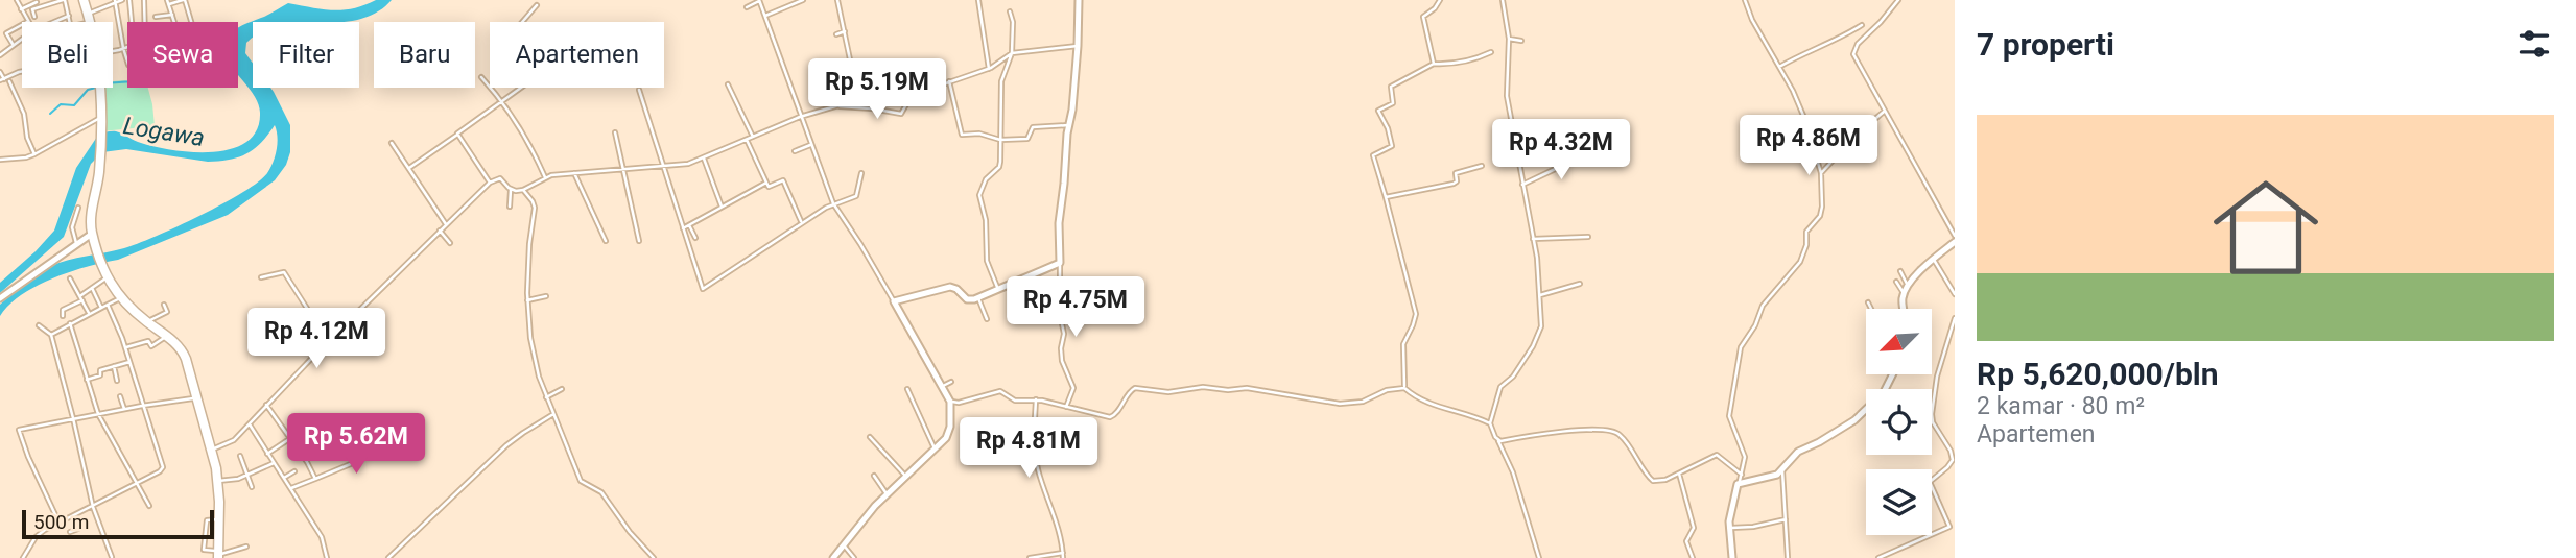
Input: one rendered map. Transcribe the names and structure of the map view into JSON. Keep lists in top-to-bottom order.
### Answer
{
  "water": ["Logawa"],
  "scale_bar": "500 m",
  "north": "bottom left",
  "page": {
    "heading": "7 properti",
    "chip": [
      "Beli",
      "Sewa",
      "Filter",
      "Baru",
      "Apartemen"
    ],
    "price": [
      "Rp 5.19M",
      "Rp 4.86M",
      "Rp 4.32M",
      "Rp 4.75M",
      "Rp 4.12M",
      "Rp 5.62M",
      "Rp 4.81M"
    ],
    "list": [
      {
        "name": "Rp 5,620,000/bln",
        "note": "2 kamar · 80 m² · Apartemen"
      }
    ],
    "scale": "500 m"
  }
}
